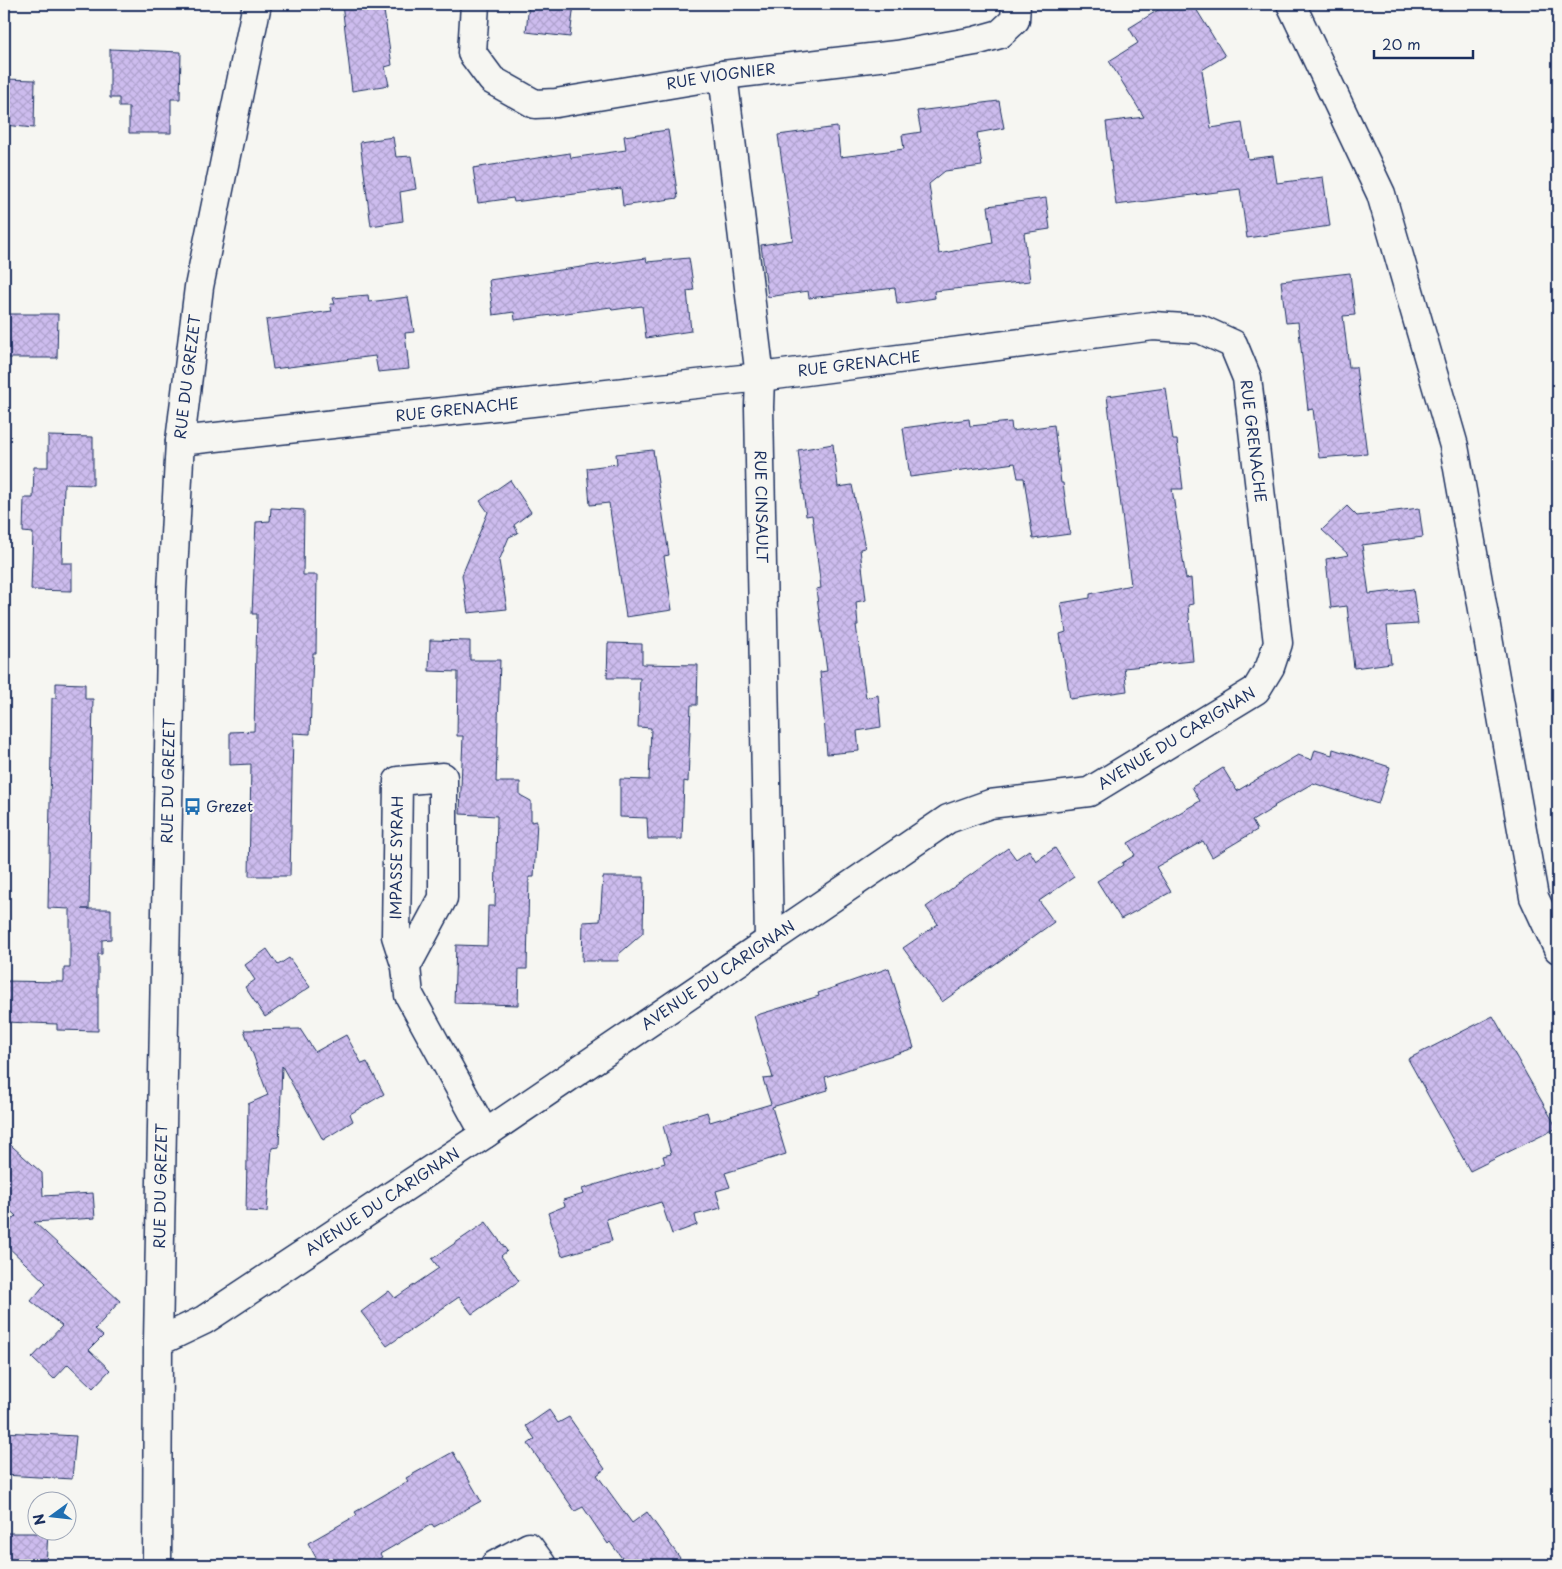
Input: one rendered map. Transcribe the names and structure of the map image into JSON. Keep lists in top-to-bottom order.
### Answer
{
  "streets": {
    "street": [
      "RUE VIOGNIER",
      "RUE GRENACHE",
      "RUE DU GREZET",
      "RUE CINSAULT",
      "AVENUE DU CARIGNAN",
      "IMPASSE SYRAH"
    ]
  },
  "crossings": [
    ["RUE VIOGNIER", "RUE CINSAULT"],
    ["RUE GRENACHE", "RUE DU GREZET"],
    ["RUE GRENACHE", "RUE CINSAULT"],
    ["RUE GRENACHE", "AVENUE DU CARIGNAN"],
    ["RUE DU GREZET", "AVENUE DU CARIGNAN"],
    ["RUE CINSAULT", "AVENUE DU CARIGNAN"],
    ["AVENUE DU CARIGNAN", "IMPASSE SYRAH"]
  ],
  "places": {
    "bus stop": ["Grezet"]
  },
  "scale_bar": "20 m",
  "north": "left"
}
